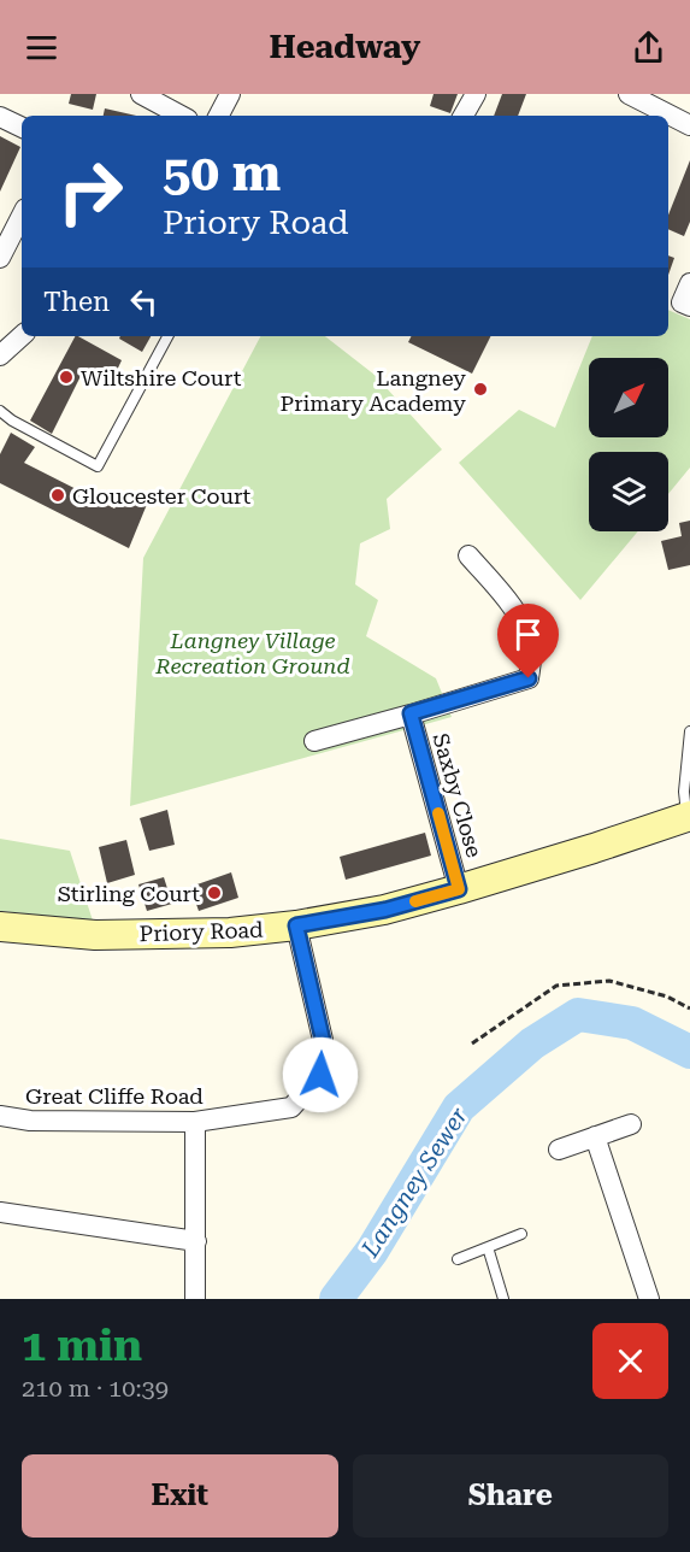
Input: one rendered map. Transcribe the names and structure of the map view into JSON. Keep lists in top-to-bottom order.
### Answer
{
  "streets": {
    "street": ["Saxby Close", "Priory Road", "Great Cliffe Road"]
  },
  "crossings": [
    ["Saxby Close", "Priory Road"],
    ["Priory Road", "Great Cliffe Road"]
  ],
  "water": ["Langney Sewer"],
  "parks": ["Langney Village Recreation Ground"],
  "places": [
    "Wiltshire Court",
    "Langney Primary Academy",
    "Gloucester Court",
    "Stirling Court"
  ],
  "north": "top right",
  "page": {
    "header": "Headway",
    "turn": ["50 m", "Priory Road"],
    "then": "Then",
    "heading": ["1 min", "210 m · 10:39"],
    "buttons": ["Exit", "Share"]
  }
}
